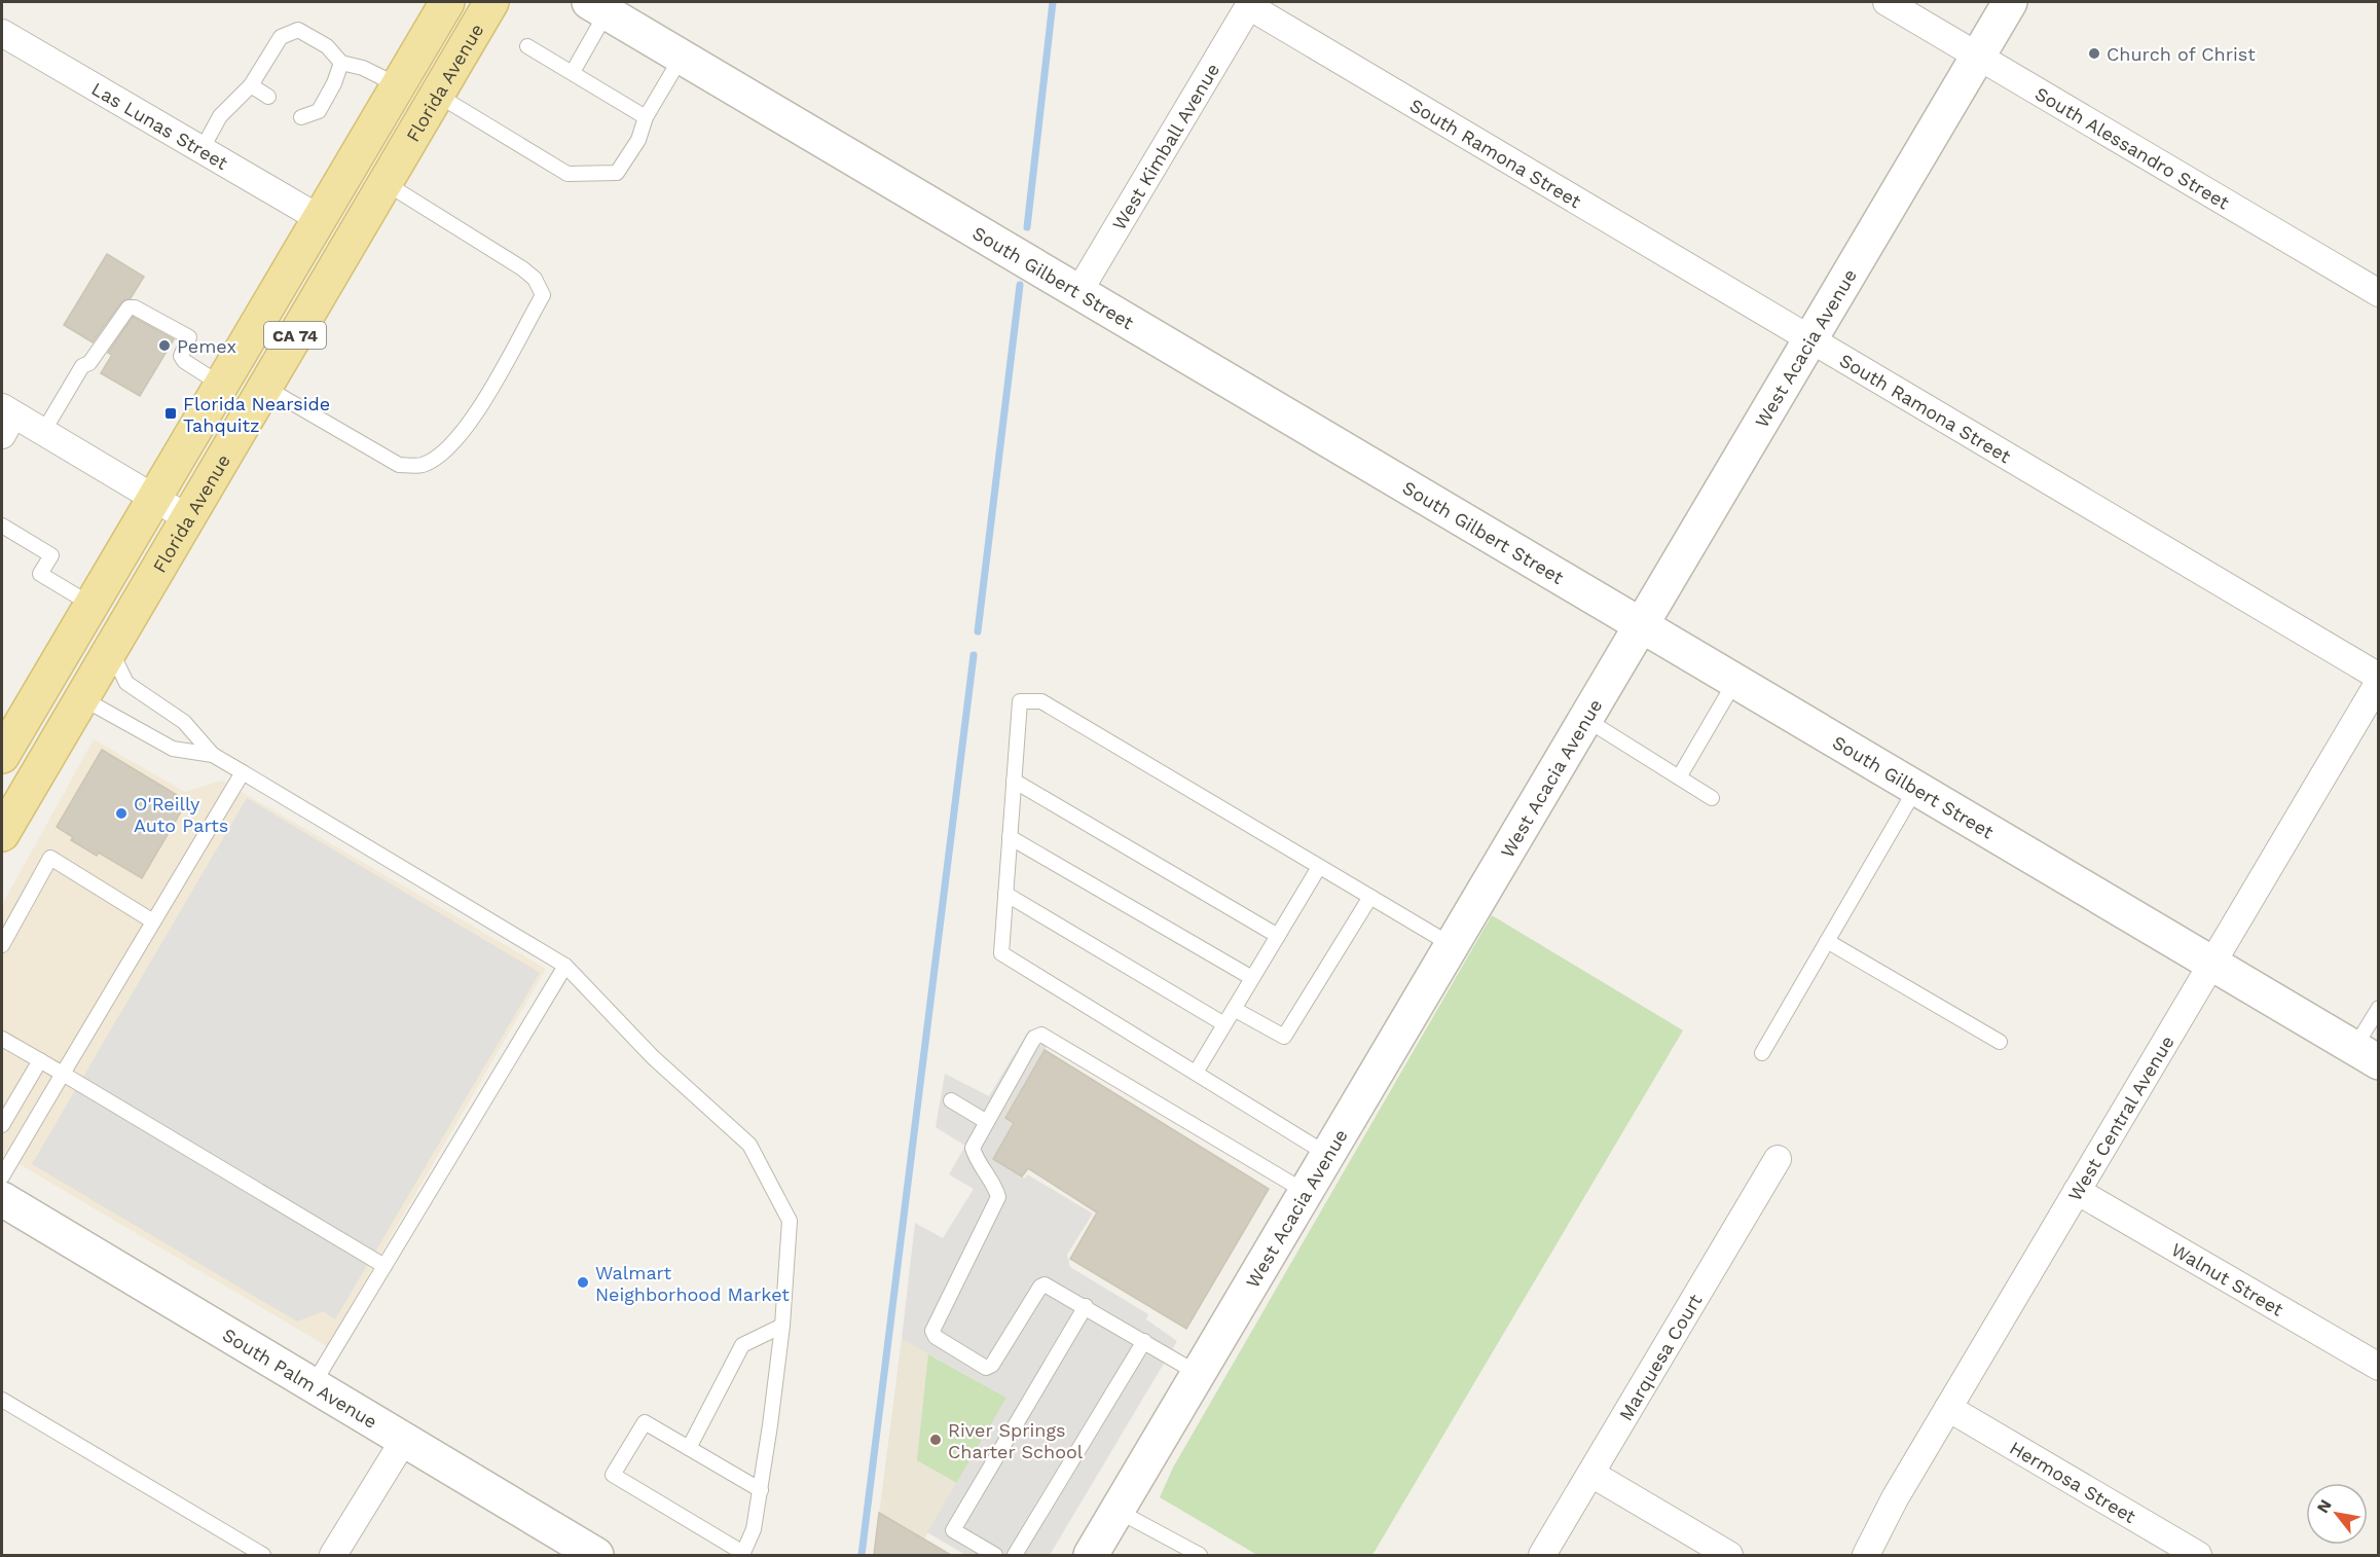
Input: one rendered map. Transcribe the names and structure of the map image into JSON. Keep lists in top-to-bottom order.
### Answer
{
  "streets": {
    "main road": ["Florida Avenue", "CA 74"],
    "street": [
      "Las Lunas Street",
      "West Kimball Avenue",
      "South Alessandro Street",
      "South Ramona Street",
      "South Gilbert Street",
      "West Acacia Avenue",
      "West Central Avenue",
      "Walnut Street",
      "Marquesa Court",
      "South Palm Avenue",
      "Hermosa Street"
    ]
  },
  "crossings": [
    ["Florida Avenue", "Las Lunas Street"],
    ["West Kimball Avenue", "South Ramona Street"],
    ["West Kimball Avenue", "South Gilbert Street"],
    ["South Alessandro Street", "West Acacia Avenue"],
    ["South Ramona Street", "West Acacia Avenue"],
    ["South Gilbert Street", "West Acacia Avenue"],
    ["South Gilbert Street", "West Central Avenue"],
    ["West Central Avenue", "Walnut Street"],
    ["West Central Avenue", "Hermosa Street"]
  ],
  "places": {
    "other": [
      "Church of Christ",
      "Pemex",
      "O'Reilly Auto Parts",
      "Walmart Neighborhood Market",
      "River Springs Charter School"
    ],
    "transit": ["Florida Nearside Tahquitz"]
  },
  "north": "top left"
}
